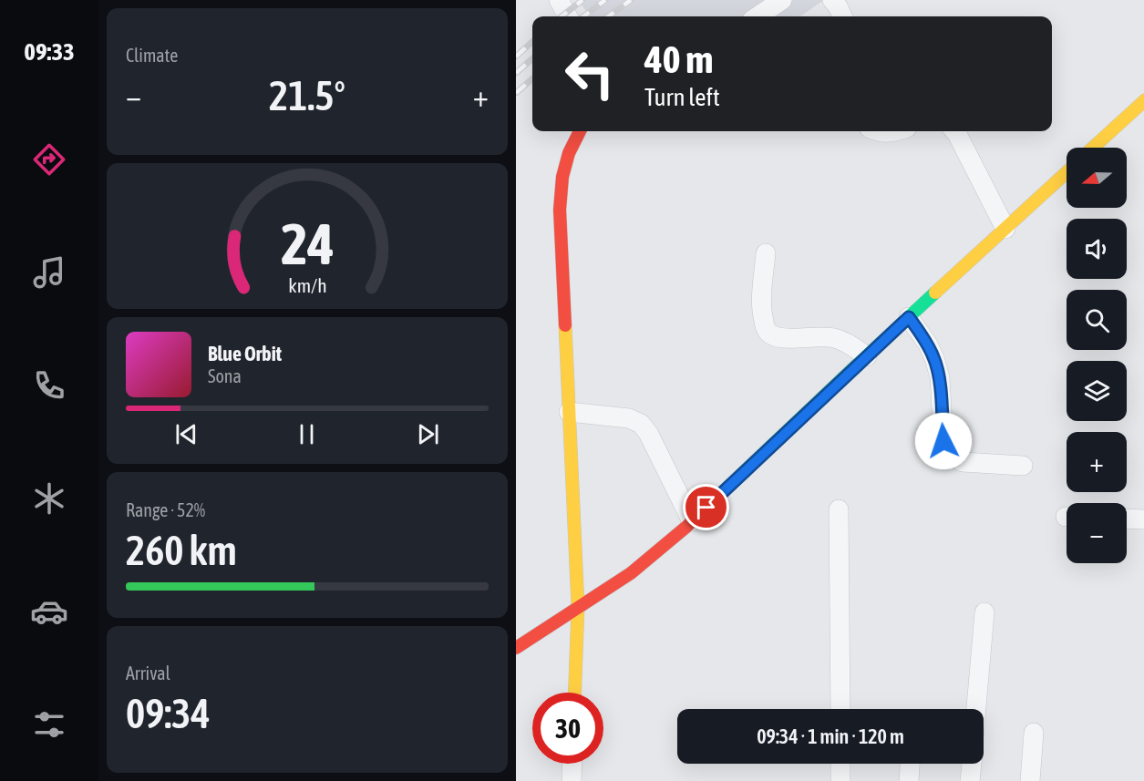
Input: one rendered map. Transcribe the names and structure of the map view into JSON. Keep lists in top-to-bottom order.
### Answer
{
  "north": "left",
  "page": {
    "tabs": "09:33",
    "tile": [
      "Climate",
      ["Range · 52%", "260 km"],
      ["Arrival", "09:34"]
    ],
    "turn": ["40 m", "Turn left"],
    "heat": ["−", "21.5°", "+"],
    "map_buttons": ["+", "−"],
    "song": ["Blue Orbit", "Sona"],
    "limit": "30",
    "trip": "09:34 · 1 min · 120 m",
    "gauge": ["24", "km/h"]
  }
}
